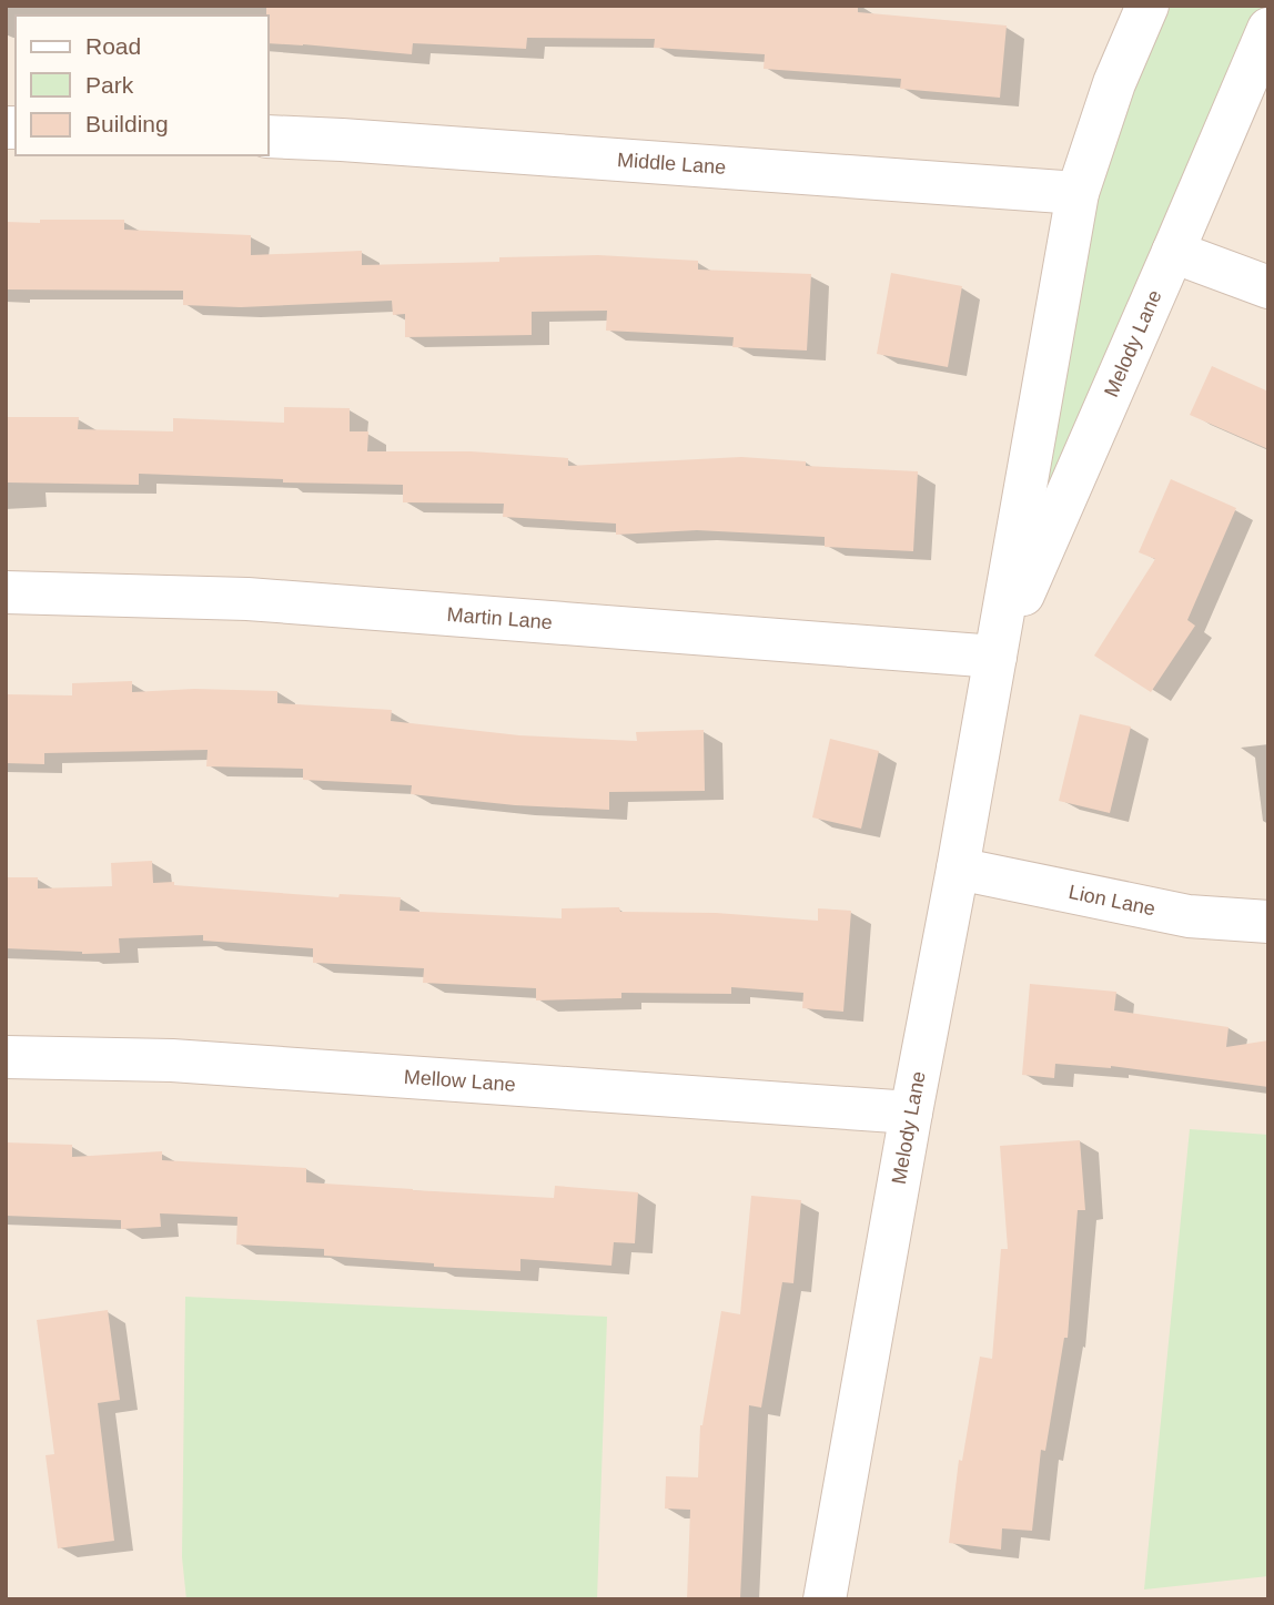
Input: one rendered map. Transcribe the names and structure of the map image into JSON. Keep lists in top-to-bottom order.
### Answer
{
  "streets": {
    "street": [
      "Middle Lane",
      "Melody Lane",
      "Martin Lane",
      "Lion Lane",
      "Mellow Lane"
    ]
  },
  "crossings": [
    ["Middle Lane", "Melody Lane"],
    ["Melody Lane", "Martin Lane"],
    ["Melody Lane", "Lion Lane"],
    ["Melody Lane", "Mellow Lane"]
  ],
  "legend": ["Road", "Park", "Building"]
}
